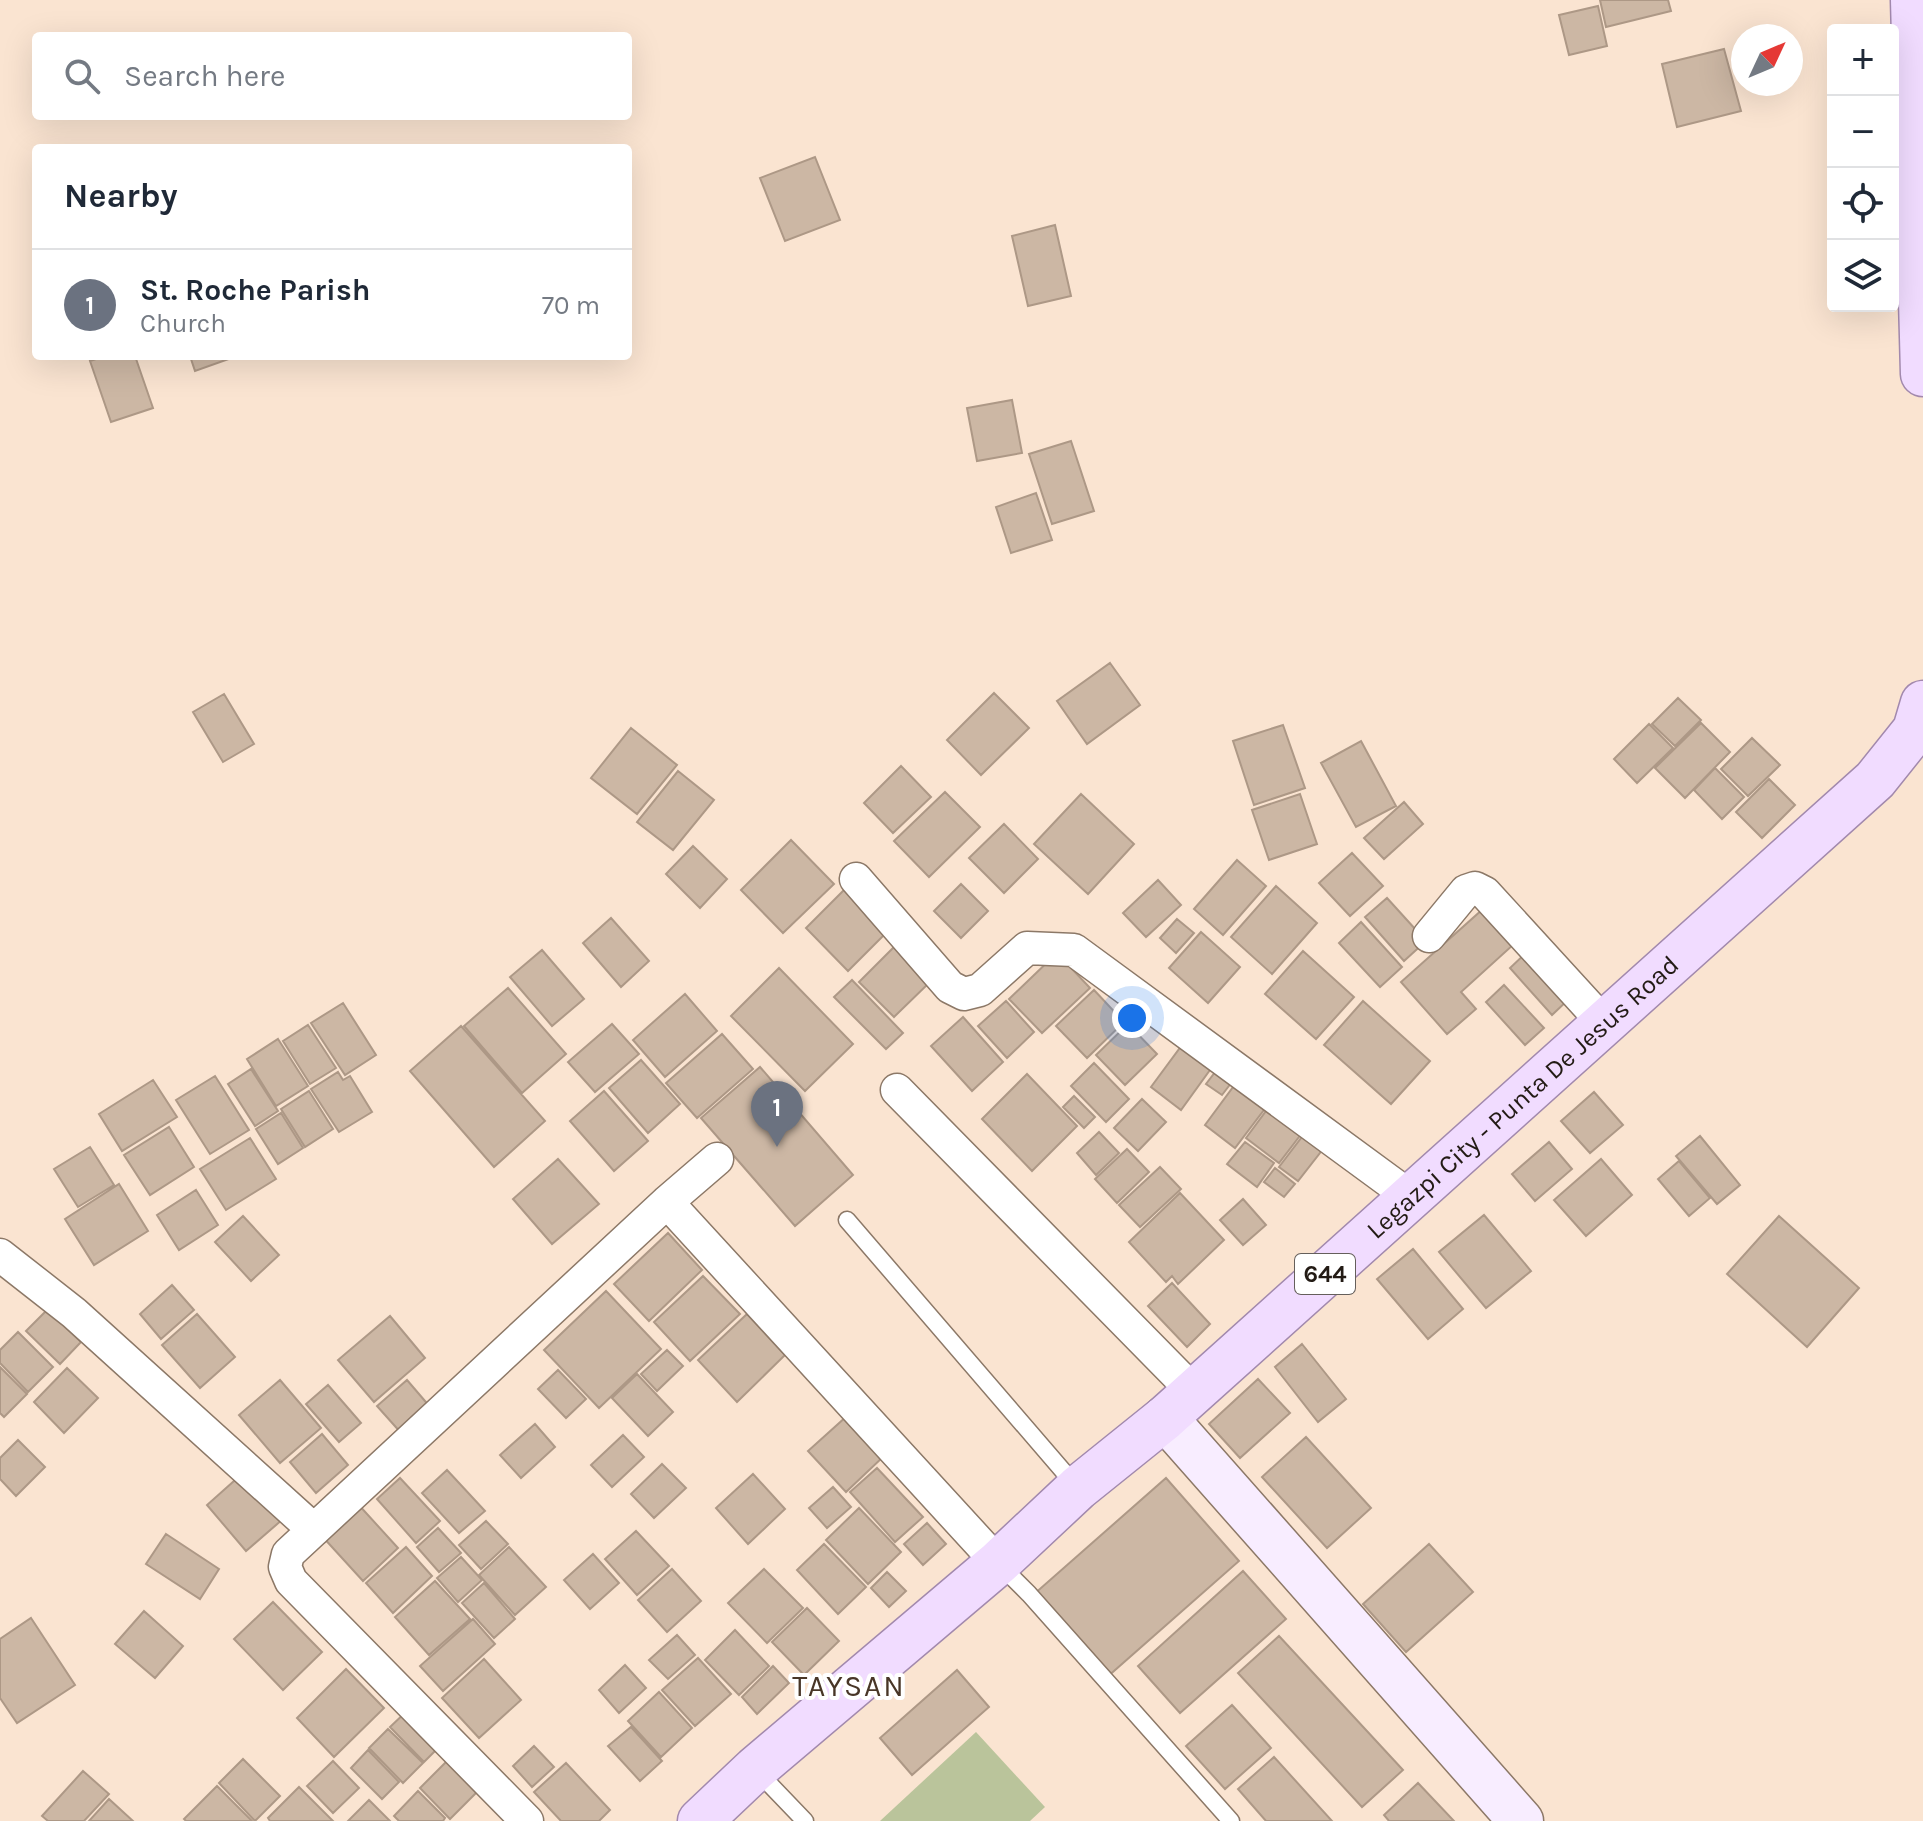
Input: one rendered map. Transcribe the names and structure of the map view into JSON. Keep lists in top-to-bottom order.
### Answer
{
  "streets": {
    "main road": ["Legazpi City - Punta De Jesus Road", "644"]
  },
  "districts": ["TAYSAN"],
  "north": "top right",
  "page": {
    "map_buttons": ["+", "−"],
    "search": "Search here",
    "heading": "Nearby",
    "list": [
      {
        "mark": "1",
        "name": "St. Roche Parish",
        "note": "Church",
        "value": "70 m"
      }
    ],
    "pins": "1"
  }
}
